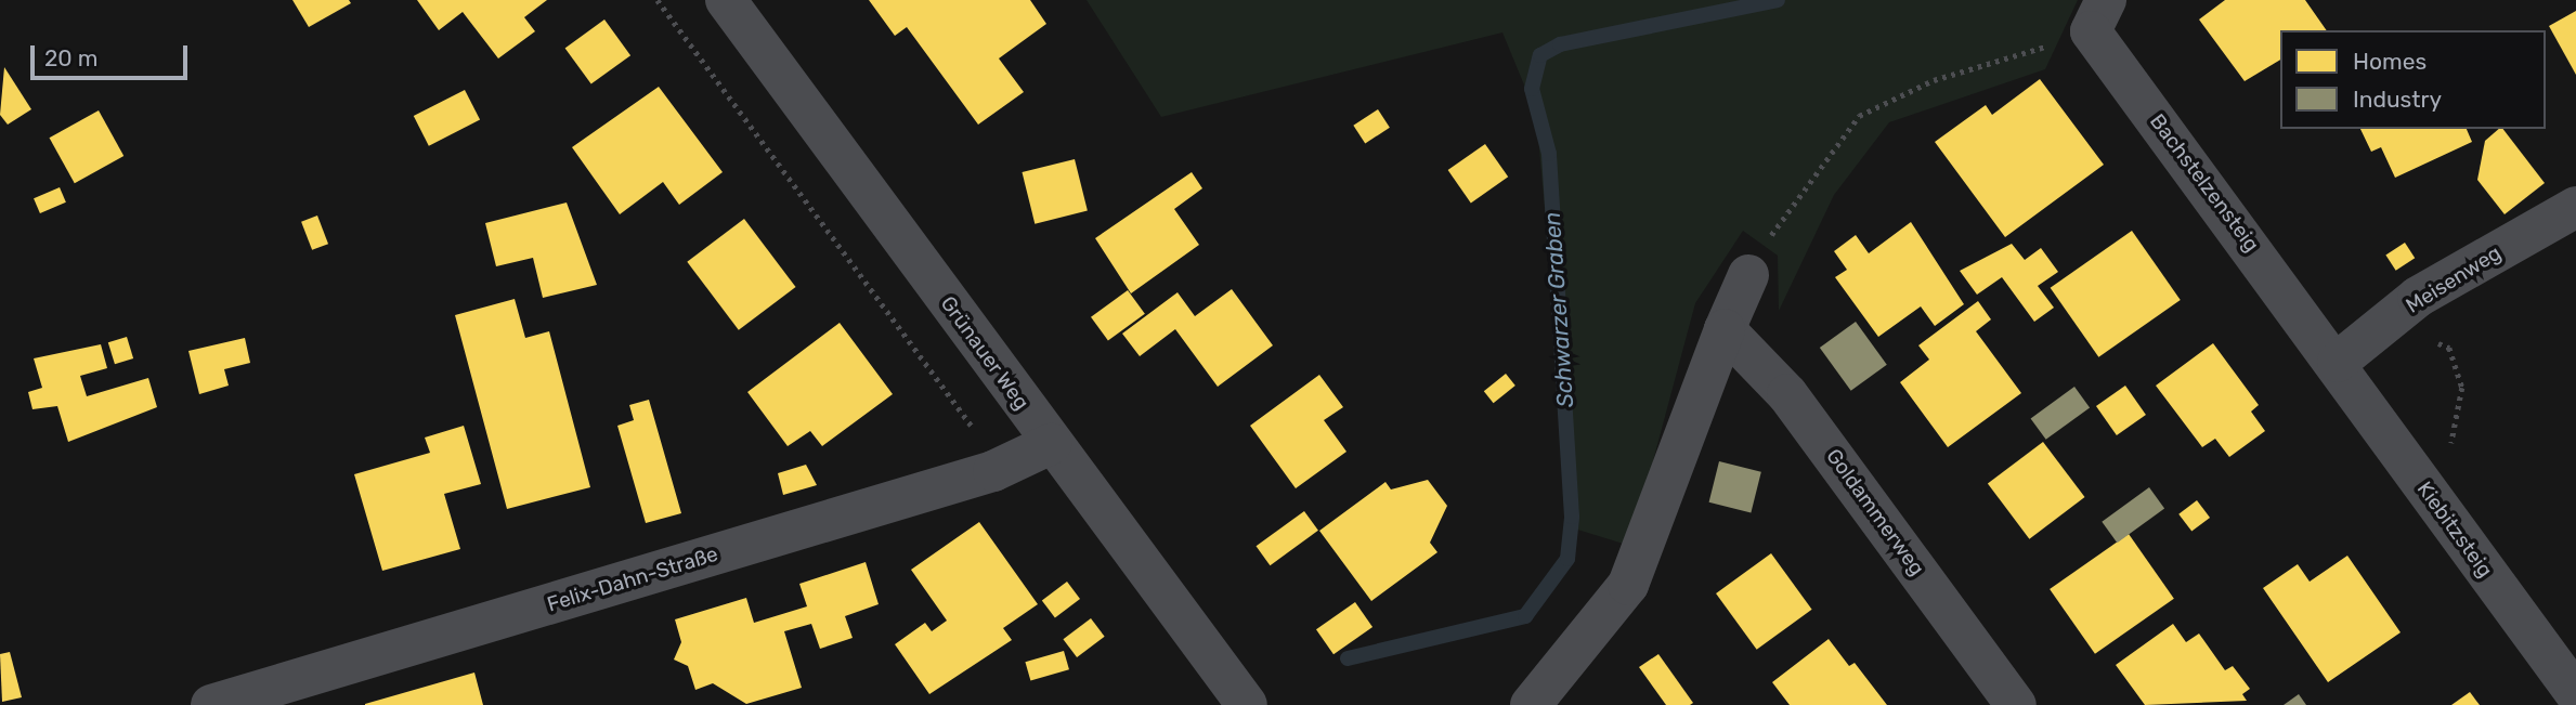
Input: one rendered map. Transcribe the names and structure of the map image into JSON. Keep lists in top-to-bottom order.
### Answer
{
  "streets": {
    "street": [
      "Bachstelzensteig",
      "Meisenweg",
      "Grünauer Weg",
      "Goldammerweg",
      "Kiebitzsteig",
      "Felix-Dahn-Straße"
    ]
  },
  "crossings": [
    ["Bachstelzensteig", "Meisenweg"],
    ["Bachstelzensteig", "Kiebitzsteig"],
    ["Meisenweg", "Kiebitzsteig"],
    ["Grünauer Weg", "Felix-Dahn-Straße"]
  ],
  "water": ["Schwarzer Graben"],
  "legend": ["Homes", "Industry"],
  "scale_bar": "20 m"
}
